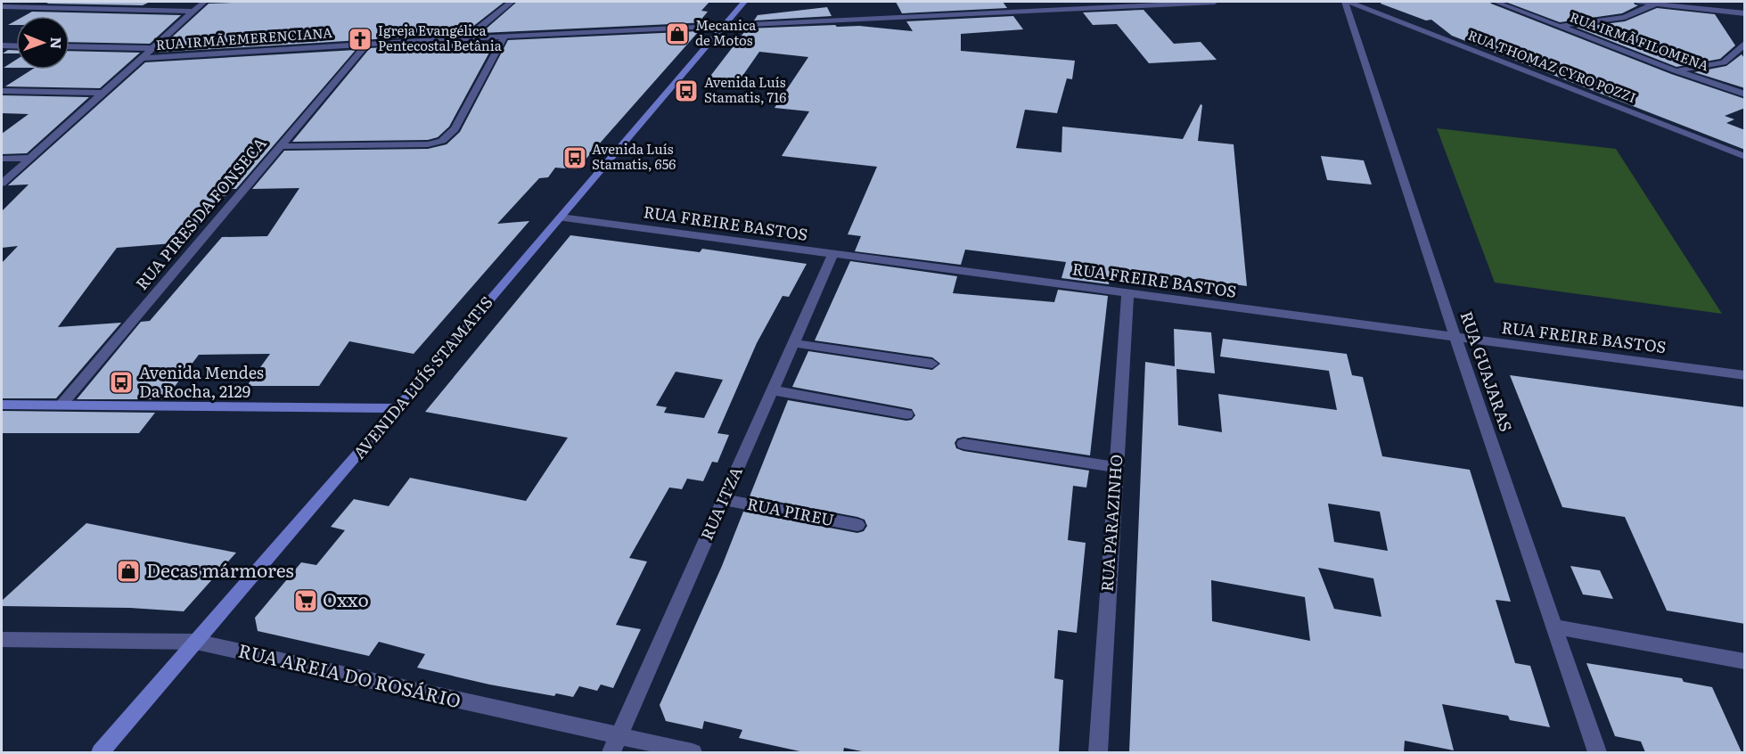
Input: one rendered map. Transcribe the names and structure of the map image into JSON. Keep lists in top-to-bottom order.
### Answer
{
  "streets": {
    "main road": ["AVENIDA LUÍS STAMATIS"],
    "street": [
      "RUA IRMÃ EMERENCIANA",
      "RUA IRMÃ FILOMENA",
      "RUA THOMAZ CYRO POZZI",
      "RUA PIRES DA FONSECA",
      "RUA FREIRE BASTOS",
      "RUA GUAJARAS",
      "RUA ITZA",
      "RUA PIREU",
      "RUA PARAZINHO",
      "RUA AREIA DO ROSÁRIO"
    ]
  },
  "crossings": [
    ["RUA IRMÃ EMERENCIANA", "RUA PIRES DA FONSECA"],
    ["RUA IRMÃ EMERENCIANA", "AVENIDA LUÍS STAMATIS"],
    ["RUA FREIRE BASTOS", "RUA GUAJARAS"],
    ["RUA FREIRE BASTOS", "AVENIDA LUÍS STAMATIS"],
    ["RUA FREIRE BASTOS", "RUA ITZA"],
    ["RUA FREIRE BASTOS", "RUA PARAZINHO"],
    ["AVENIDA LUÍS STAMATIS", "RUA AREIA DO ROSÁRIO"],
    ["RUA ITZA", "RUA PIREU"],
    ["RUA ITZA", "RUA AREIA DO ROSÁRIO"]
  ],
  "places": {
    "shop": ["Mecanica de Motos", "Decas mármores"],
    "church": ["Igreja Evangélica Pentecostal Betânia"],
    "bus stop": ["Avenida Luís Stamatis, 716", "Avenida Luís Stamatis, 656", "Avenida Mendes Da Rocha, 2129"],
    "supermarket": ["Oxxo"]
  },
  "north": "right"
}
